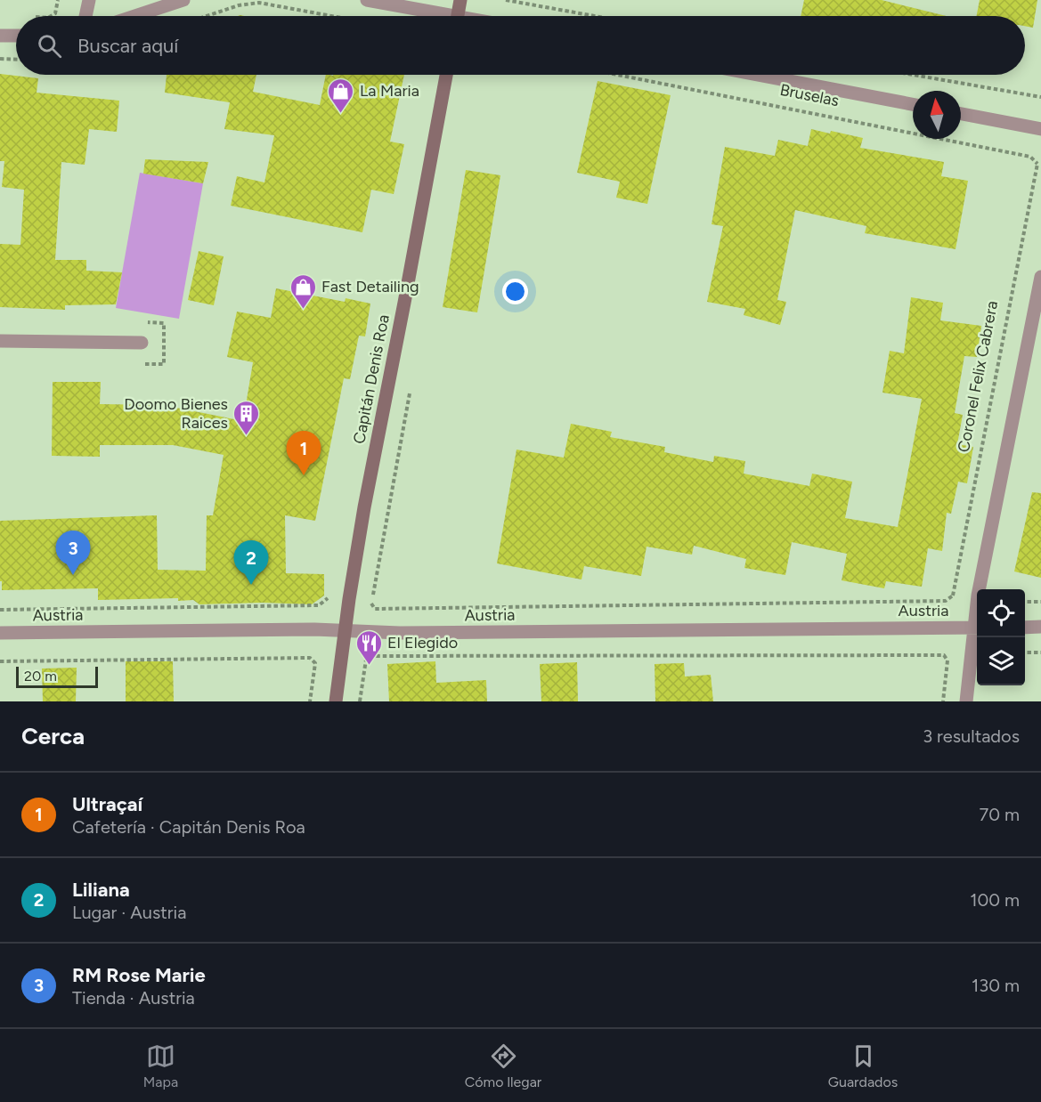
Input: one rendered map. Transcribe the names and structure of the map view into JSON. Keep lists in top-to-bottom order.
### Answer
{
  "streets": {
    "main road": ["Capitán Denis Roa"],
    "street": ["Bruselas", "Austria"],
    "path": ["Coronel Felix Cabrera"]
  },
  "crossings": [
    ["Coronel Felix Cabrera", "Austria"],
    ["Capitán Denis Roa", "Austria"]
  ],
  "places": {
    "shop": ["La Maria", "Fast Detailing"],
    "building": ["Doomo Bienes Raices"],
    "restaurant": ["El Elegido"]
  },
  "scale_bar": "20 m",
  "north": "top",
  "page": {
    "search": "Buscar aquí",
    "pins": ["1", "3", "2"],
    "scale": "20 m",
    "heading": ["Cerca", "3 resultados"],
    "list": [
      {
        "mark": "1",
        "name": "Ultraçaí",
        "note": "Cafetería · Capitán Denis Roa",
        "value": "70 m"
      },
      {
        "mark": "2",
        "name": "Liliana",
        "note": "Lugar · Austria",
        "value": "100 m"
      },
      {
        "mark": "3",
        "name": "RM Rose Marie",
        "note": "Tienda · Austria",
        "value": "130 m"
      }
    ],
    "nav": ["Mapa", "Cómo llegar", "Guardados"]
  }
}
